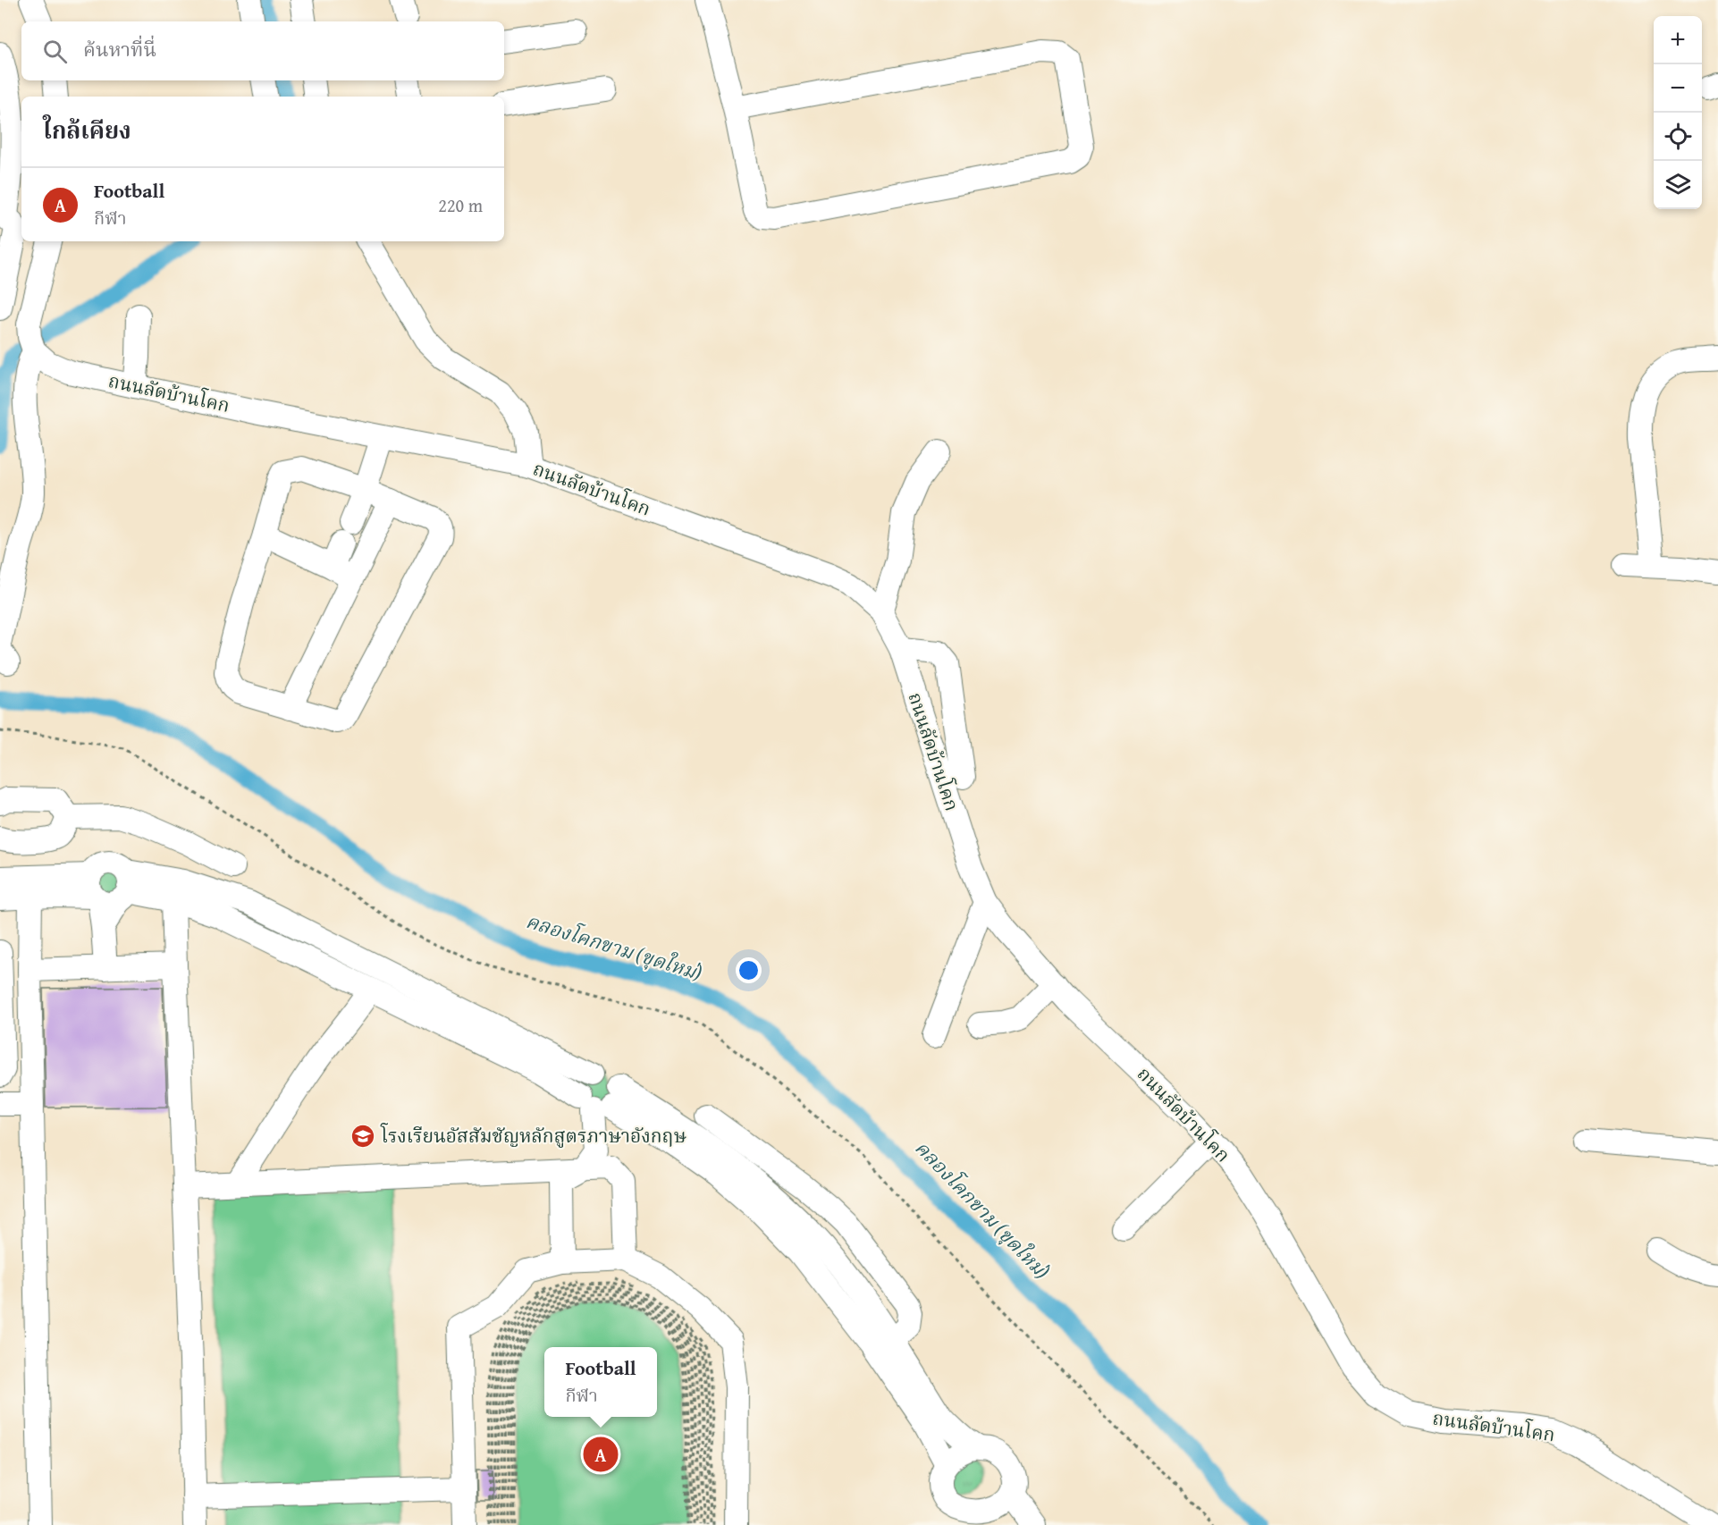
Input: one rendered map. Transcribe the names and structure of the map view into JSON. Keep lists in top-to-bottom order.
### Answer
{
  "streets": {
    "street": ["ถนนลัดบ้านโคก"]
  },
  "water": ["คลองโคกขาม (ขุดใหม่)"],
  "places": {
    "school or university": ["โรงเรียนอัสสัมชัญหลักสูตรภาษาอังกฤษ"]
  },
  "page": {
    "map_buttons": ["+", "−"],
    "search": "ค้นหาที่นี่",
    "heading": "ใกล้เคียง",
    "list": [
      {
        "mark": "A",
        "name": "Football",
        "note": "กีฬา",
        "value": "220 m"
      }
    ],
    "popup": ["Football", "กีฬา"],
    "pins": "A"
  }
}
